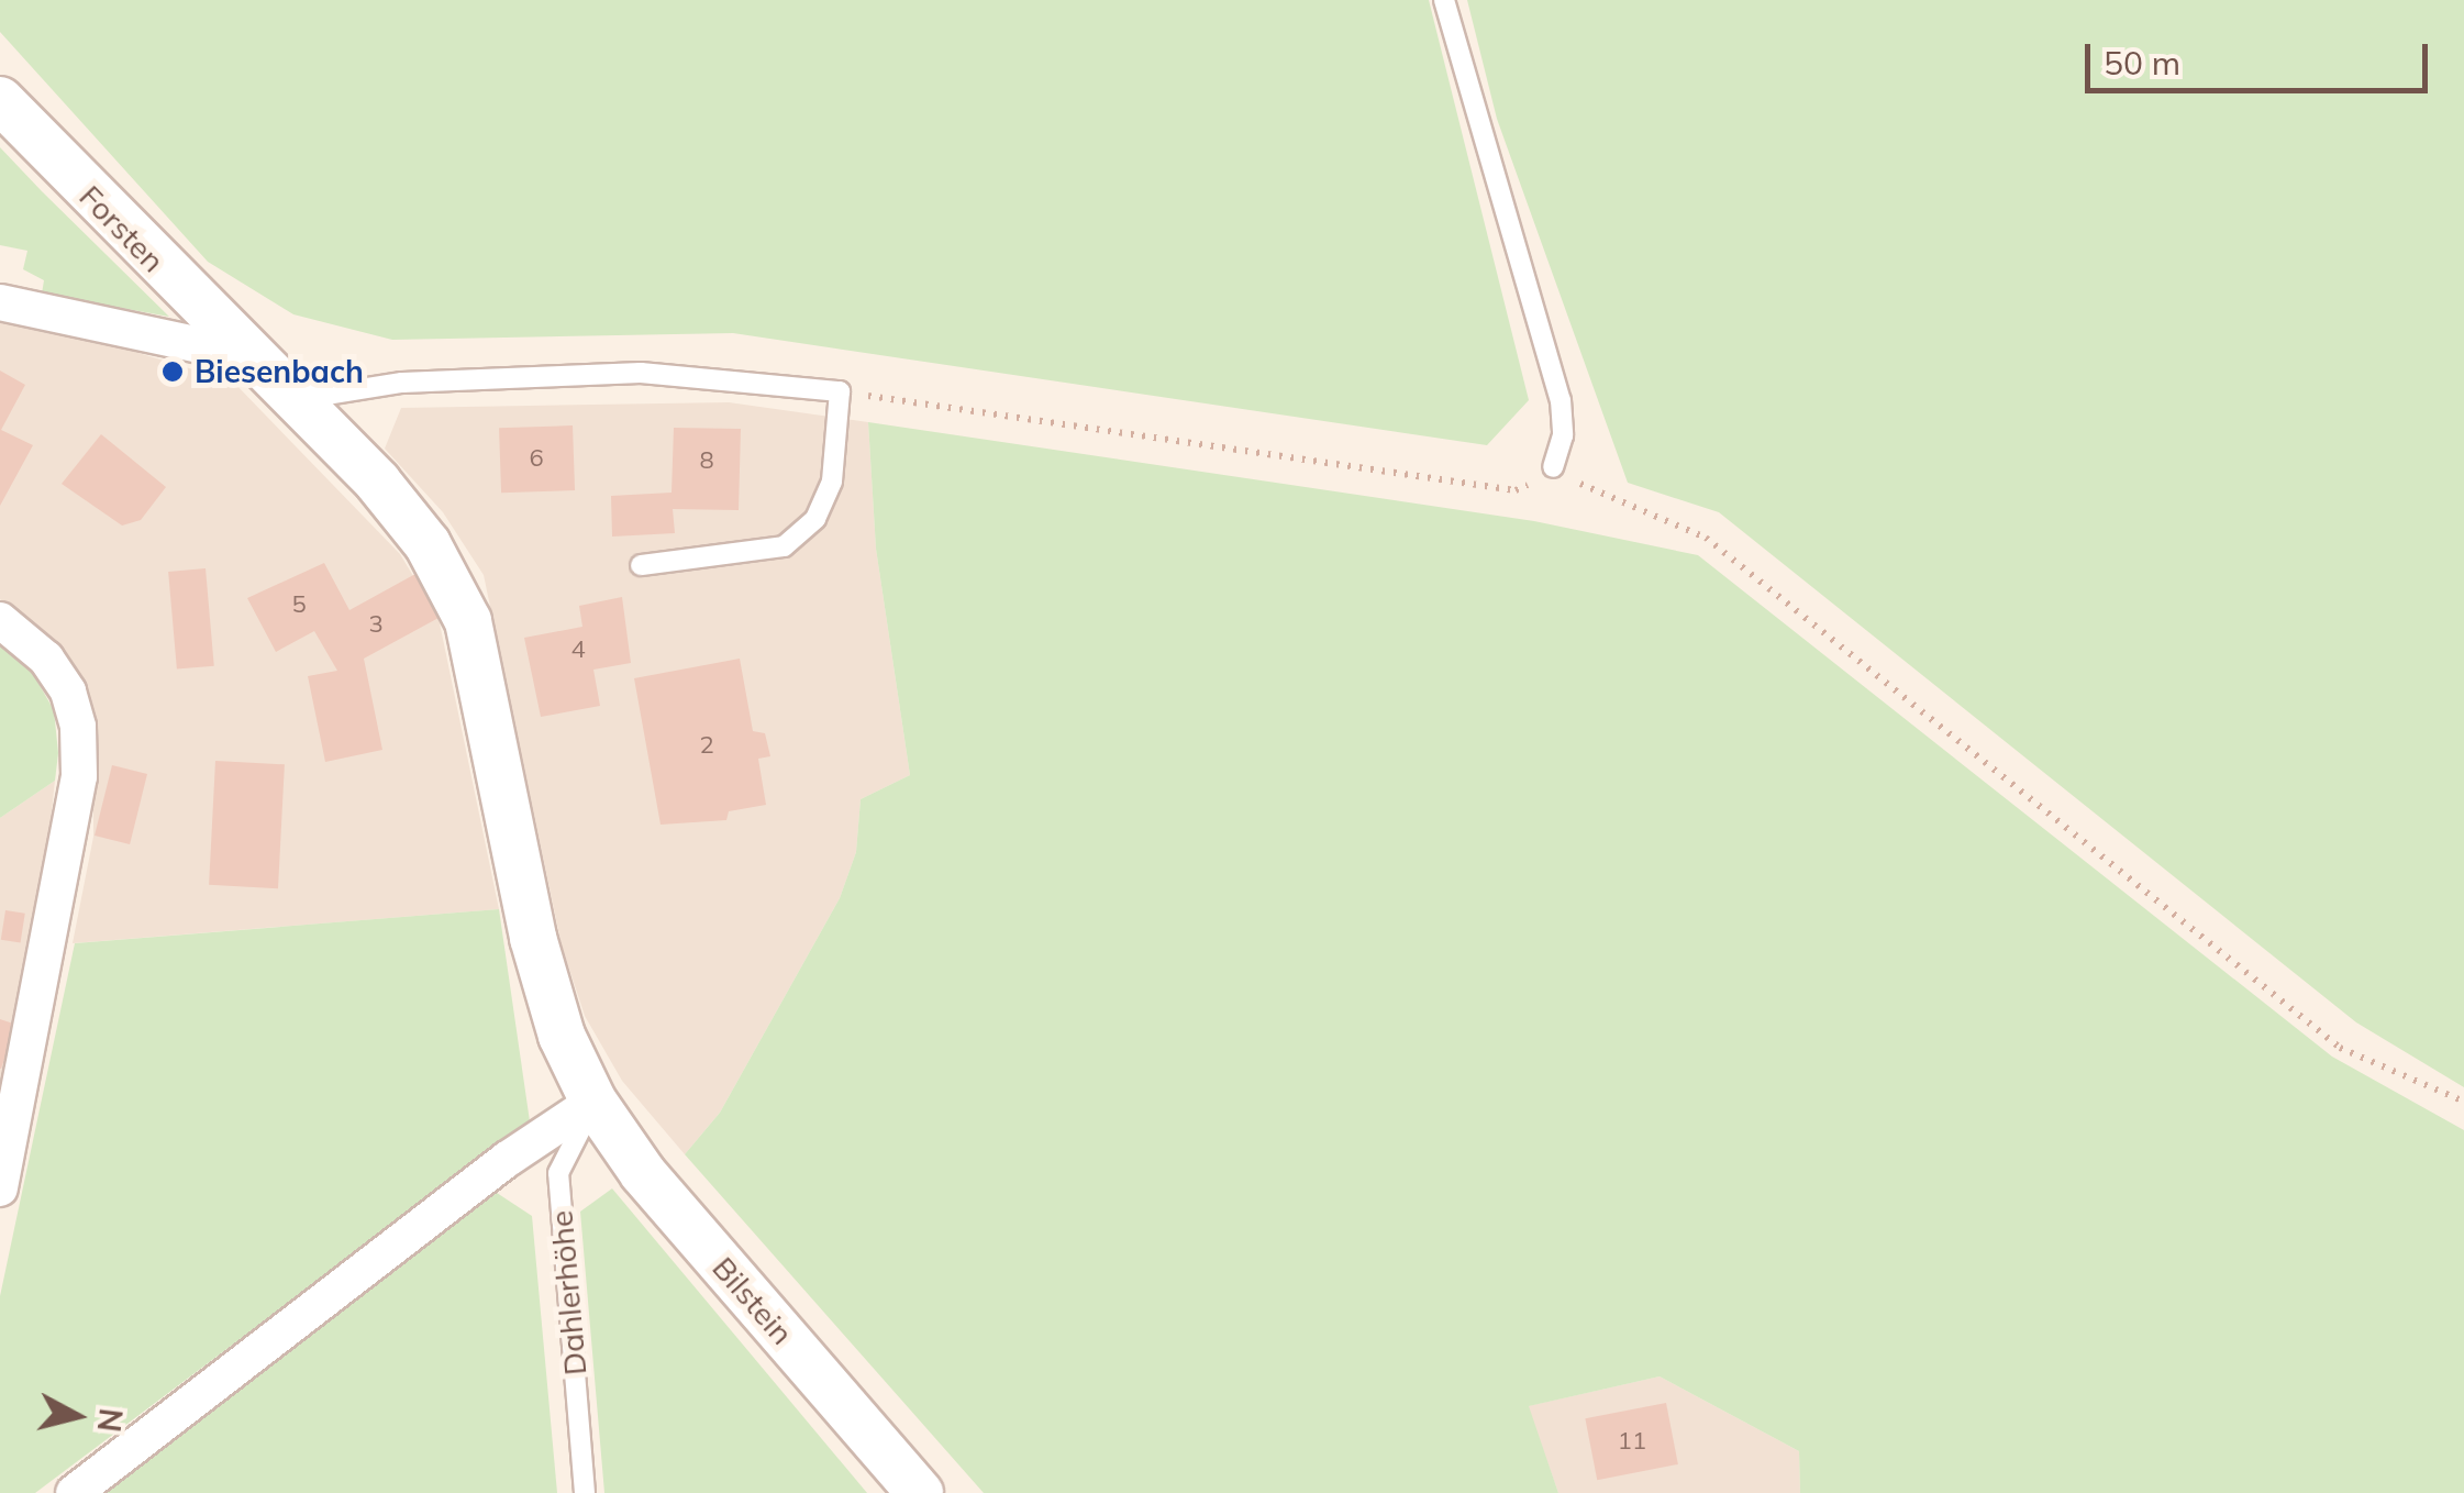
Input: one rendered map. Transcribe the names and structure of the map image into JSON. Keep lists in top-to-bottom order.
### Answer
{
  "streets": {
    "street": ["Forsten", "Bilstein"],
    "lane": ["Dahlerhöhe"]
  },
  "crossings": [
    ["Dahlerhöhe", "Bilstein"]
  ],
  "places": ["Biesenbach"],
  "house_numbers": [
    "6",
    "8",
    "5",
    "3",
    "4",
    "2",
    "11"
  ],
  "scale_bar": "50 m",
  "north": "right"
}
